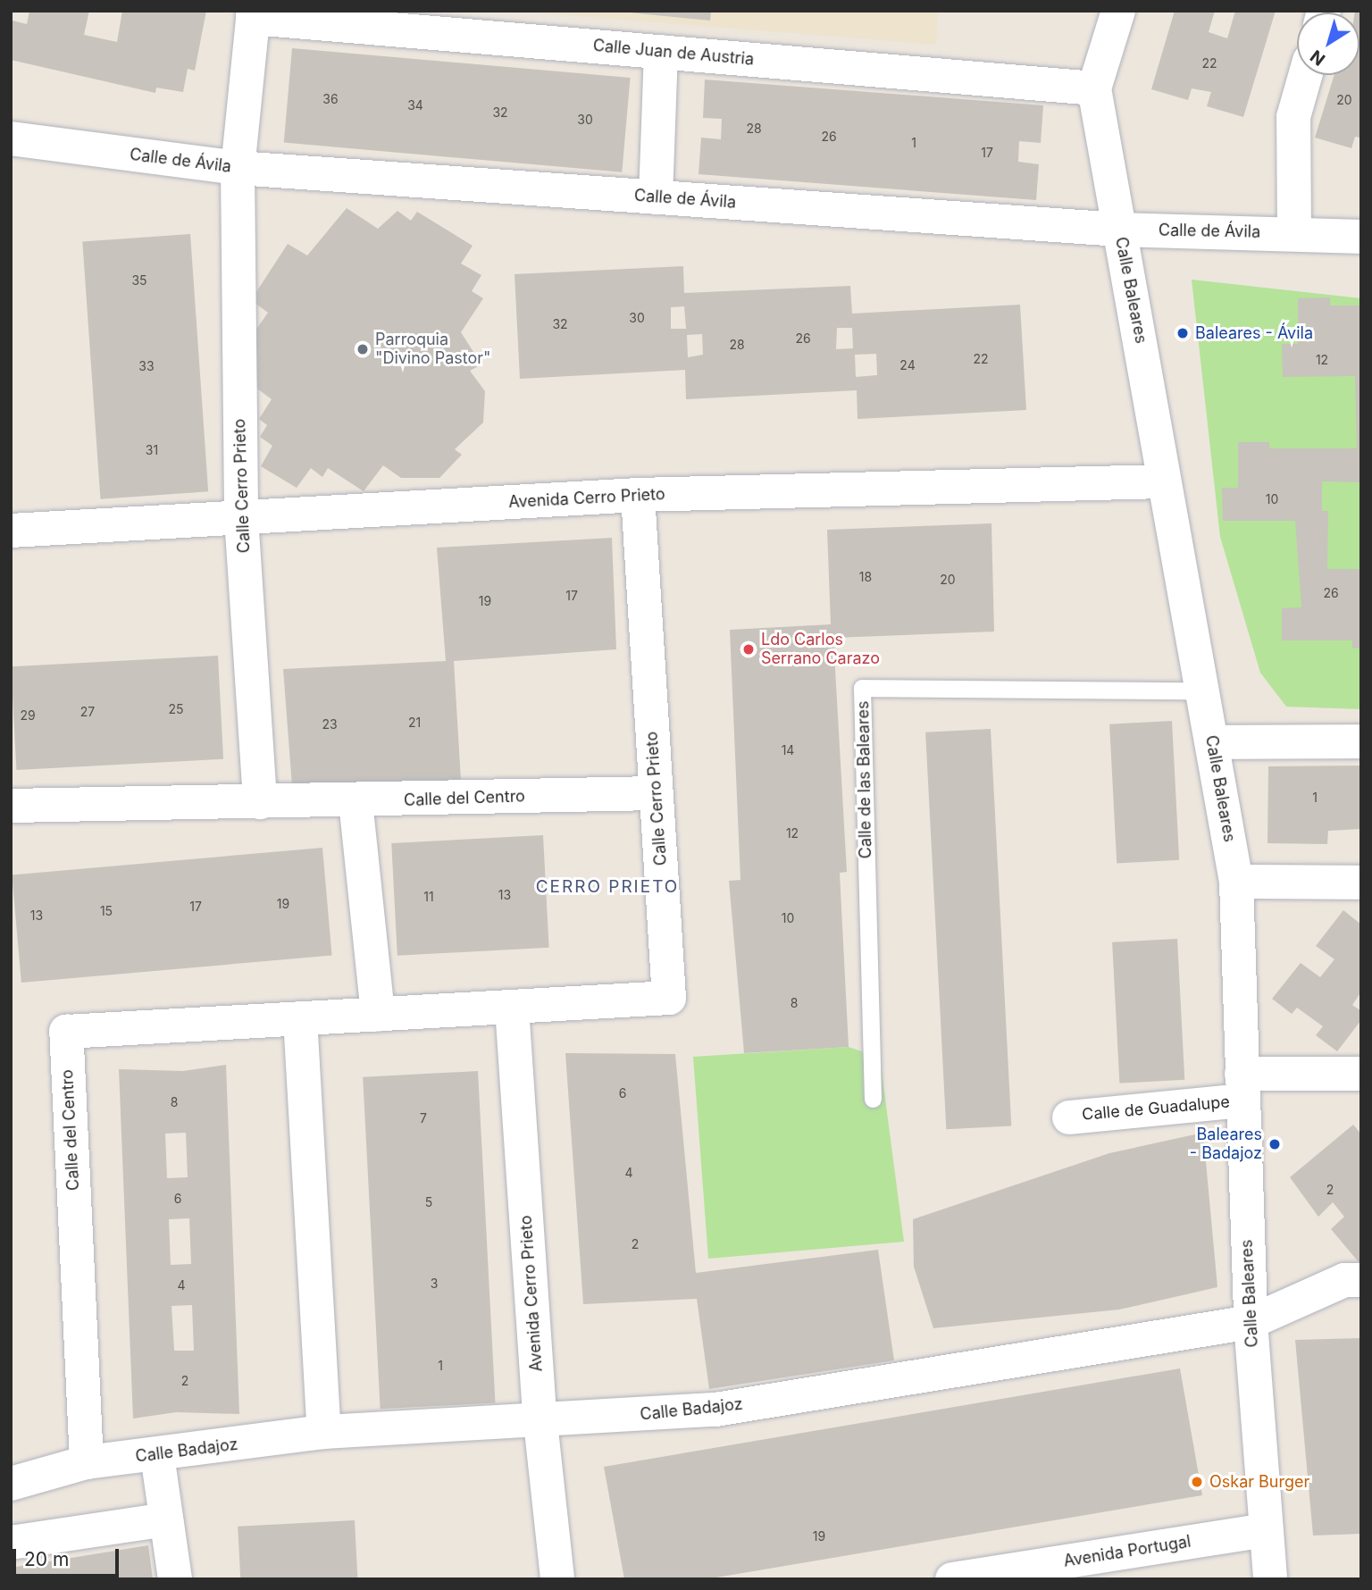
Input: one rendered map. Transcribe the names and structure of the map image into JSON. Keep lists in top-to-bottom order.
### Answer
{
  "streets": {
    "street": [
      "Calle Juan de Austria",
      "Calle de Ávila",
      "Calle Baleares",
      "Calle Cerro Prieto",
      "Avenida Cerro Prieto",
      "Calle del Centro",
      "Calle de Guadalupe",
      "Calle Badajoz",
      "Avenida Portugal"
    ],
    "lane": ["Calle de las Baleares"]
  },
  "crossings": [
    ["Calle Juan de Austria", "Calle Baleares"],
    ["Calle Juan de Austria", "Calle Cerro Prieto"],
    ["Calle de Ávila", "Calle Baleares"],
    ["Calle de Ávila", "Calle Cerro Prieto"],
    ["Calle Baleares", "Avenida Cerro Prieto"],
    ["Calle Baleares", "Calle de las Baleares"],
    ["Calle Baleares", "Calle de Guadalupe"],
    ["Calle Baleares", "Calle Badajoz"],
    ["Calle Baleares", "Avenida Portugal"],
    ["Calle Cerro Prieto", "Avenida Cerro Prieto"],
    ["Calle Cerro Prieto", "Calle del Centro"],
    ["Avenida Cerro Prieto", "Calle Badajoz"],
    ["Calle del Centro", "Calle Badajoz"]
  ],
  "districts": ["CERRO PRIETO"],
  "places": [
    "Baleares - Ávila",
    "Parroquia \"Divino Pastor\"",
    "Ldo Carlos Serrano Carazo",
    "Baleares - Badajoz",
    "Oskar Burger"
  ],
  "house_numbers": [
    "22",
    "36",
    "20",
    "34",
    "32",
    "30",
    "28",
    "26",
    "1",
    "17",
    "35",
    "30",
    "32",
    "26",
    "28",
    "22",
    "12",
    "24",
    "33",
    "31",
    "10",
    "18",
    "20",
    "26",
    "17",
    "19",
    "25",
    "27",
    "29",
    "21",
    "23",
    "14",
    "1",
    "12",
    "13",
    "11",
    "19",
    "17",
    "15",
    "13",
    "10",
    "8",
    "6",
    "8",
    "7",
    "4",
    "2",
    "6",
    "5",
    "2",
    "3",
    "4",
    "1",
    "2",
    "19"
  ],
  "scale_bar": "20 m",
  "north": "bottom left"
}
